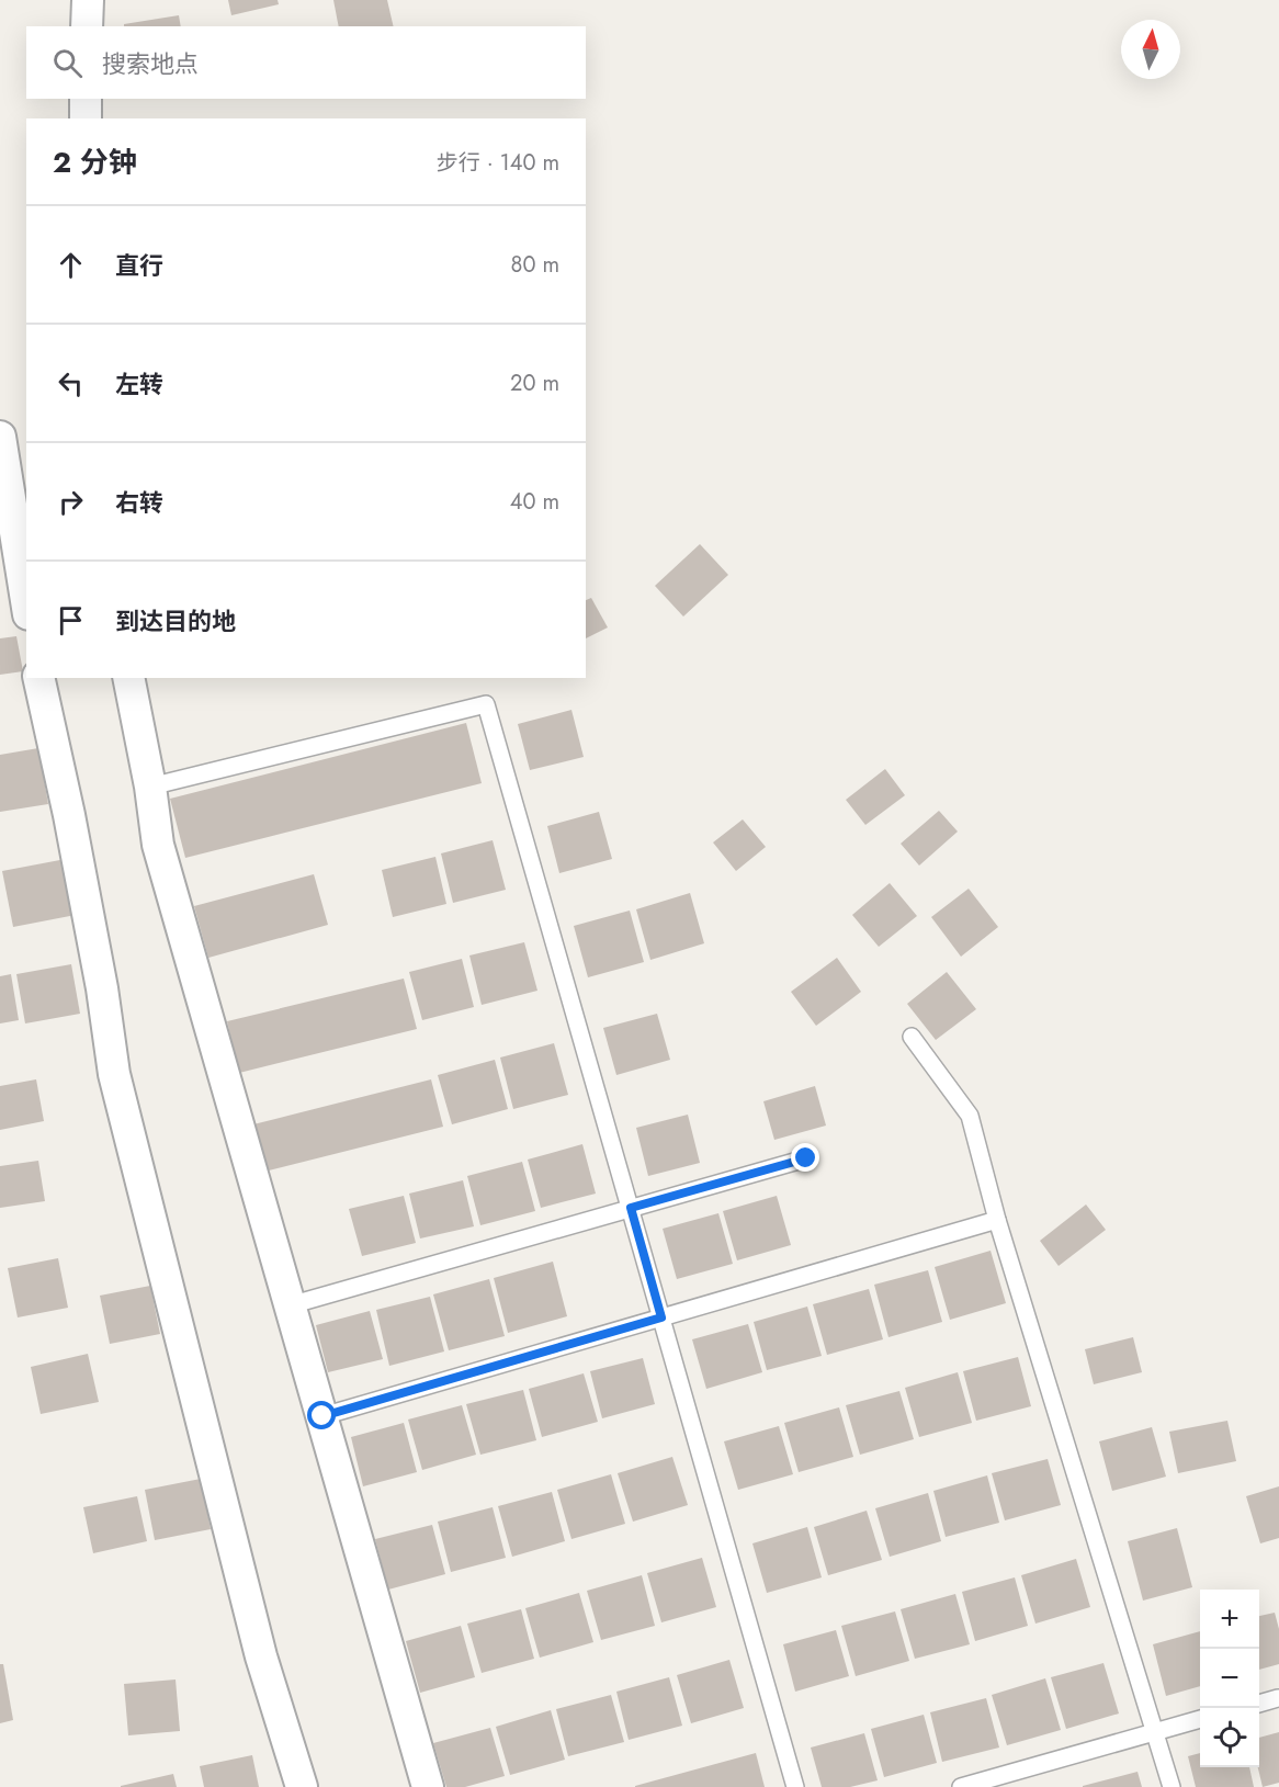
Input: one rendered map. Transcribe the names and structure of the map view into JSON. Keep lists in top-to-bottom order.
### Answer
{
  "north": "top",
  "page": {
    "search": "搜索地点",
    "heading": ["2 分钟", "步行 · 140 m"],
    "list": [
      ["直行", "80 m"],
      ["左转", "20 m"],
      ["右转", "40 m"],
      "到达目的地"
    ],
    "map_buttons": ["+", "−"]
  }
}
